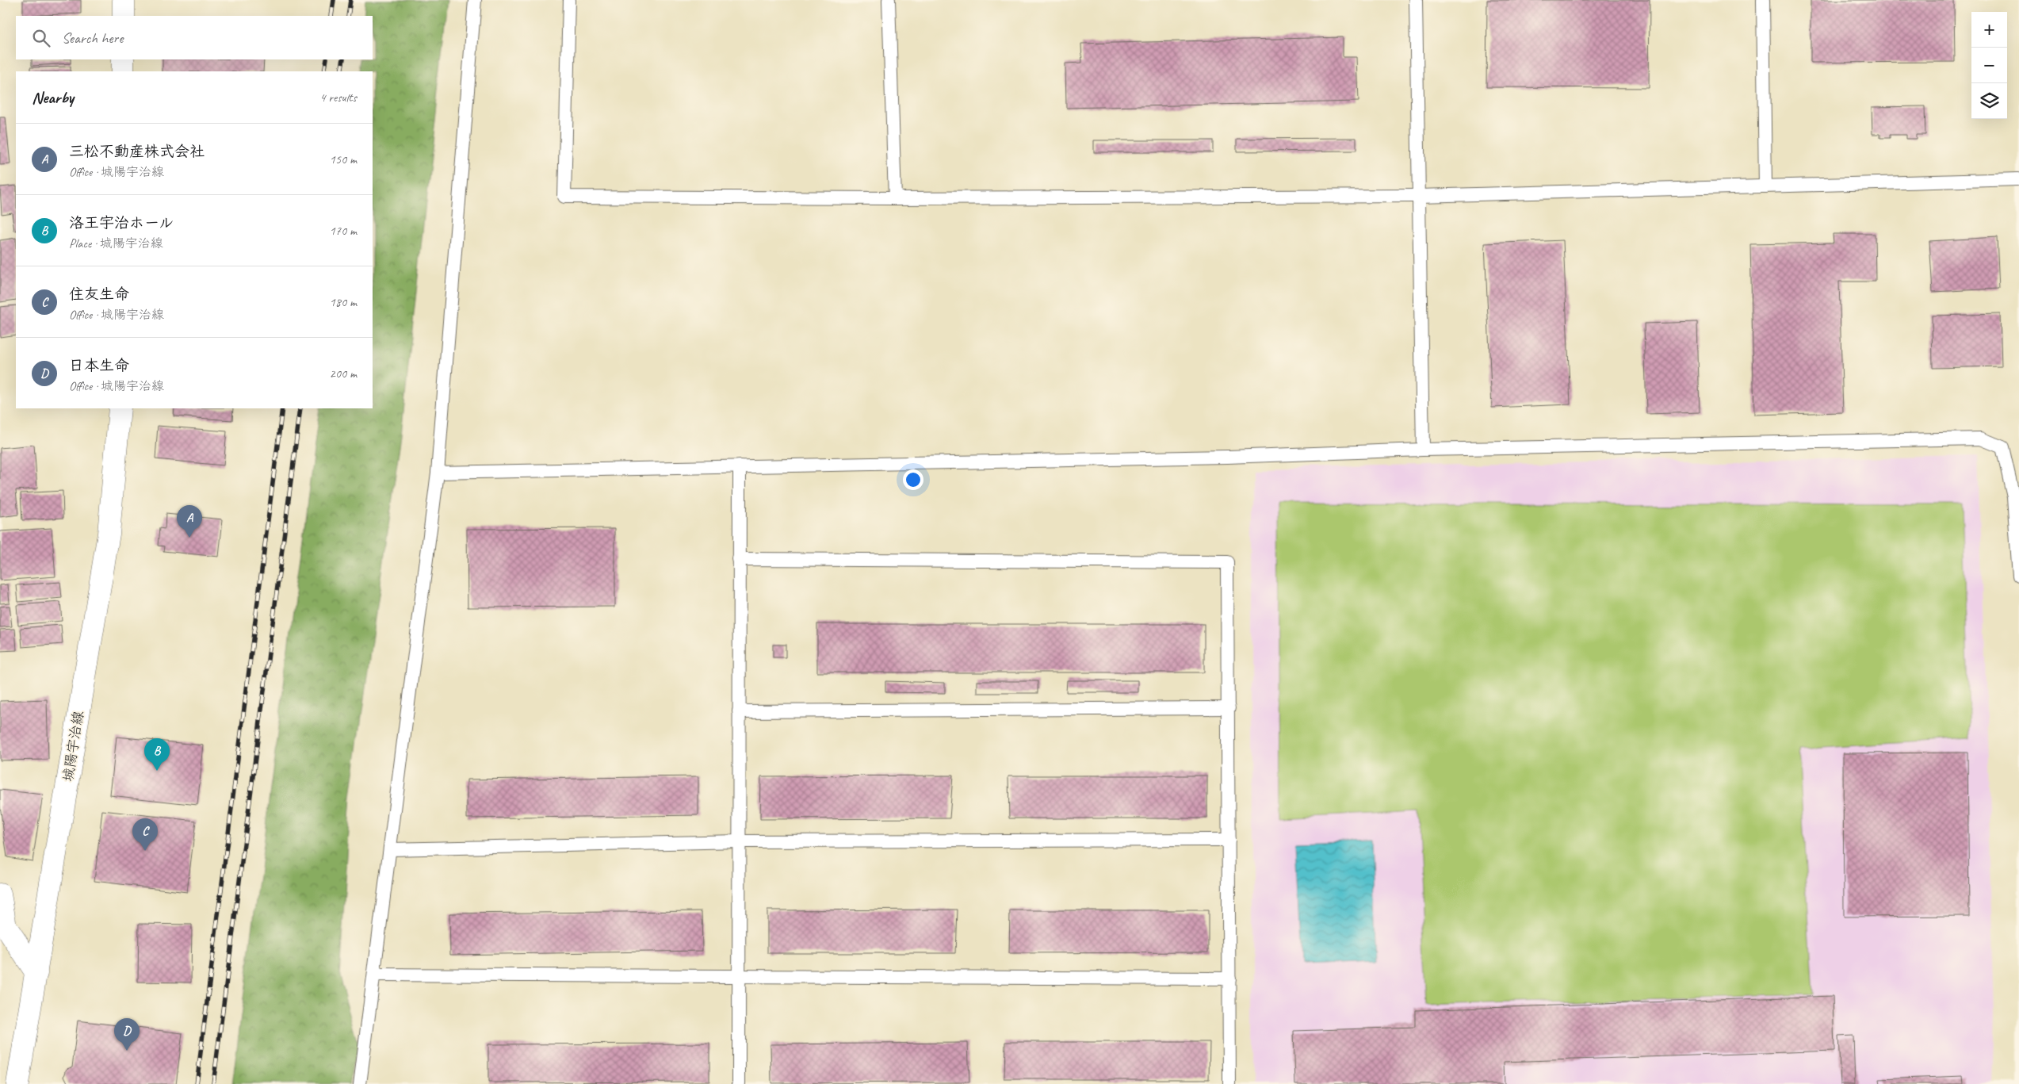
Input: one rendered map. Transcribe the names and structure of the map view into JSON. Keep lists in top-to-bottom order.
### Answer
{
  "streets": {
    "main road": ["城陽宇治線"]
  },
  "page": {
    "map_buttons": ["+", "−"],
    "search": "Search here",
    "heading": ["Nearby", "4 results"],
    "list": [
      {
        "mark": "A",
        "name": "三松不動産株式会社",
        "note": "Office · 城陽宇治線",
        "value": "150 m"
      },
      {
        "mark": "B",
        "name": "洛王宇治ホール",
        "note": "Place · 城陽宇治線",
        "value": "170 m"
      },
      {
        "mark": "C",
        "name": "住友生命",
        "note": "Office · 城陽宇治線",
        "value": "180 m"
      },
      {
        "mark": "D",
        "name": "日本生命",
        "note": "Office · 城陽宇治線",
        "value": "200 m"
      }
    ],
    "pins": [
      "A",
      "B",
      "C",
      "D"
    ]
  }
}
